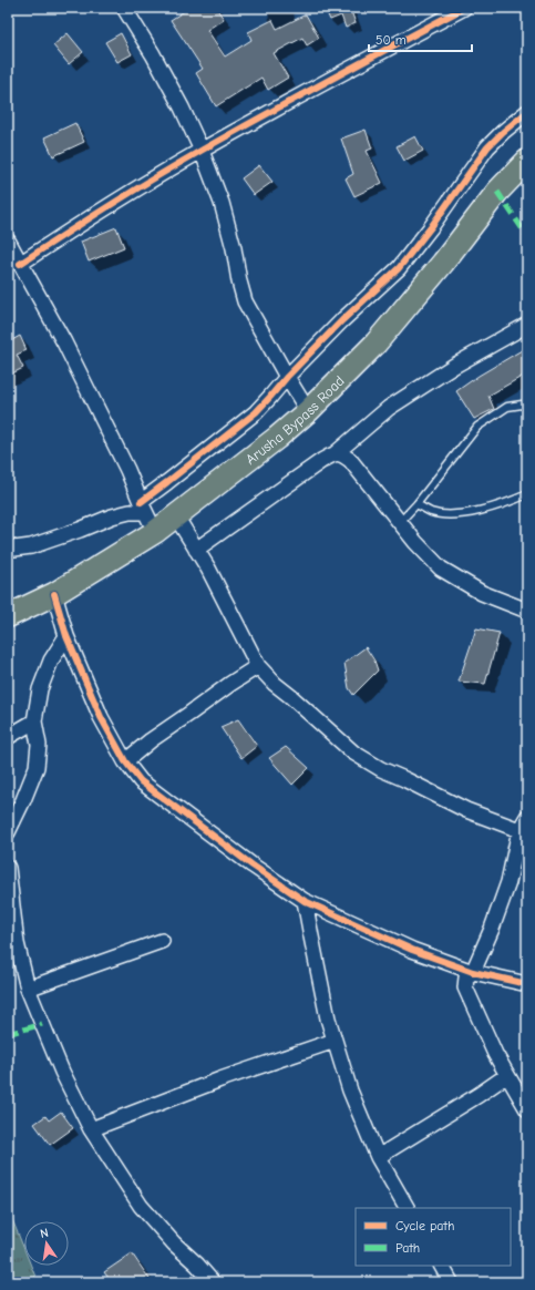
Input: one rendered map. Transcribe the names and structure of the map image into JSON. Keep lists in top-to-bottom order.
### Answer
{
  "streets": {
    "main road": ["Arusha Bypass Road"]
  },
  "legend": ["Cycle path", "Path"],
  "scale_bar": "50 m",
  "north": "top"
}
